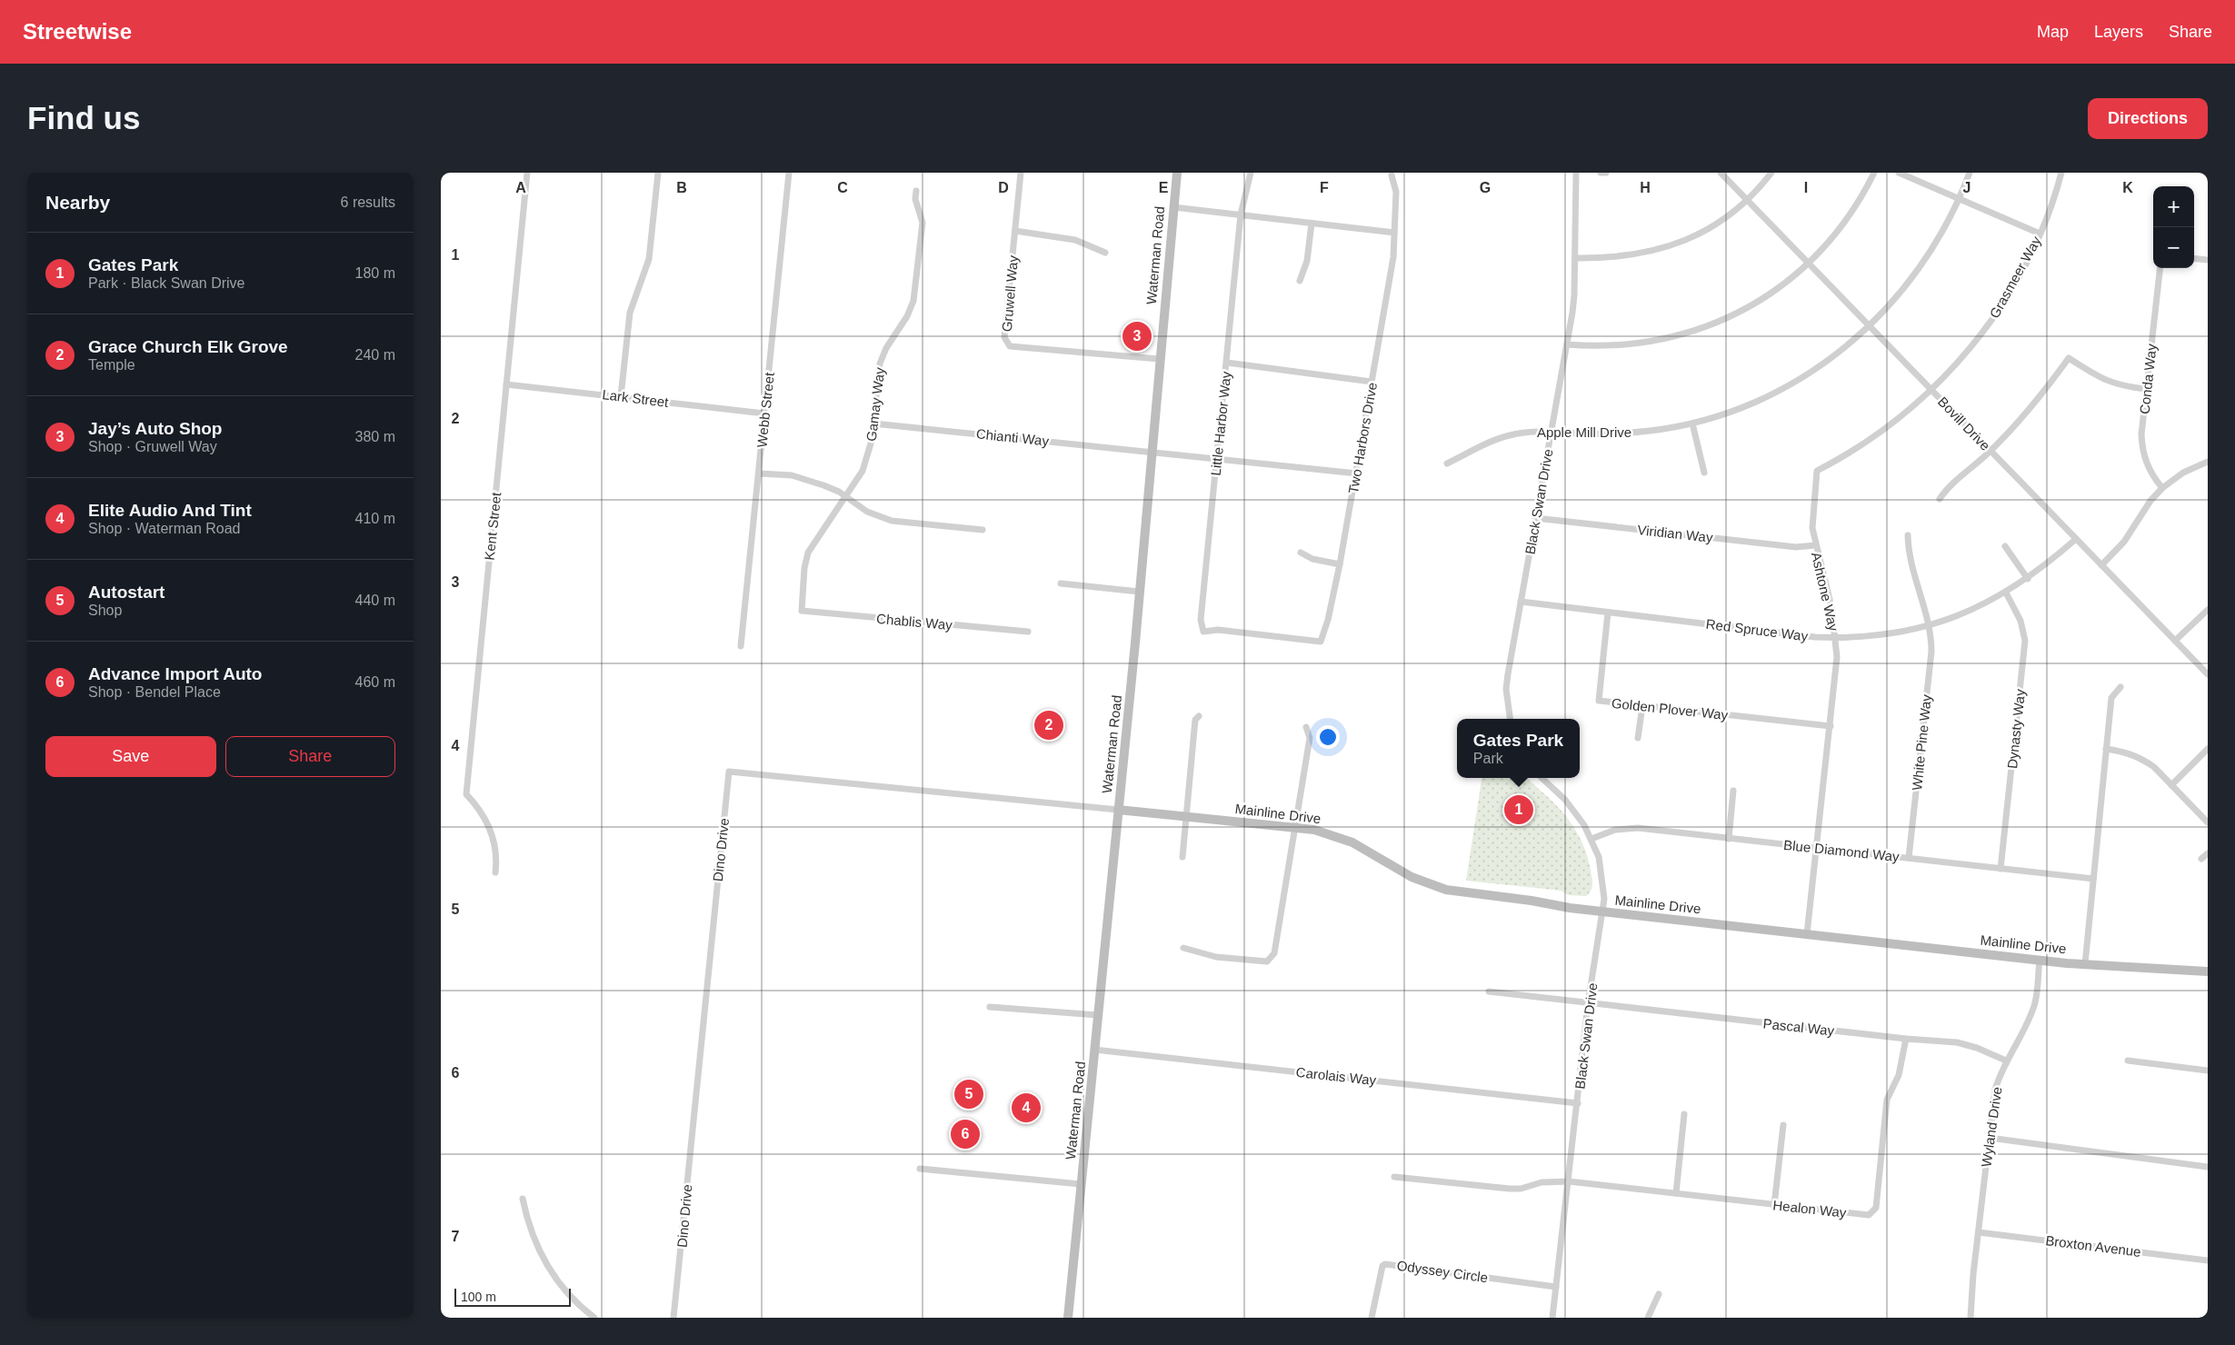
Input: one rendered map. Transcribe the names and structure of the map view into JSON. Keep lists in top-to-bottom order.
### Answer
{
  "streets": {
    "main road": ["Waterman Road", "Mainline Drive"],
    "street": [
      "Grasmeer Way",
      "Gruwell Way",
      "Conda Way",
      "Lark Street",
      "Gamay Way",
      "Webb Street",
      "Little Harbor Way",
      "Bovill Drive",
      "Apple Mill Drive",
      "Chianti Way",
      "Two Harbors Drive",
      "Black Swan Drive",
      "Kent Street",
      "Viridian Way",
      "Ashtone Way",
      "Chablis Way",
      "Red Spruce Way",
      "Golden Plover Way",
      "Dynasty Way",
      "White Pine Way",
      "Dino Drive",
      "Blue Diamond Way",
      "Pascal Way",
      "Carolais Way",
      "Wyland Drive",
      "Healon Way",
      "Broxton Avenue",
      "Odyssey Circle"
    ]
  },
  "crossings": [
    ["Waterman Road", "Gruwell Way"],
    ["Waterman Road", "Chianti Way"],
    ["Waterman Road", "Mainline Drive"],
    ["Waterman Road", "Dino Drive"],
    ["Waterman Road", "Carolais Way"],
    ["Grasmeer Way", "Bovill Drive"],
    ["Grasmeer Way", "Ashtone Way"],
    ["Lark Street", "Webb Street"],
    ["Lark Street", "Kent Street"],
    ["Gamay Way", "Chianti Way"],
    ["Gamay Way", "Chablis Way"],
    ["Little Harbor Way", "Chianti Way"],
    ["Little Harbor Way", "Two Harbors Drive"],
    ["Bovill Drive", "Apple Mill Drive"],
    ["Bovill Drive", "Ashtone Way"],
    ["Bovill Drive", "Red Spruce Way"],
    ["Apple Mill Drive", "Black Swan Drive"],
    ["Chianti Way", "Two Harbors Drive"],
    ["Black Swan Drive", "Viridian Way"],
    ["Black Swan Drive", "Red Spruce Way"],
    ["Black Swan Drive", "Mainline Drive"],
    ["Black Swan Drive", "Blue Diamond Way"],
    ["Black Swan Drive", "Pascal Way"],
    ["Black Swan Drive", "Carolais Way"],
    ["Black Swan Drive", "Healon Way"],
    ["Black Swan Drive", "Odyssey Circle"],
    ["Viridian Way", "Ashtone Way"],
    ["Ashtone Way", "Red Spruce Way"],
    ["Ashtone Way", "Golden Plover Way"],
    ["Ashtone Way", "Mainline Drive"],
    ["Ashtone Way", "Blue Diamond Way"],
    ["Red Spruce Way", "Golden Plover Way"],
    ["Red Spruce Way", "Dynasty Way"],
    ["Red Spruce Way", "White Pine Way"],
    ["Dynasty Way", "Blue Diamond Way"],
    ["White Pine Way", "Blue Diamond Way"],
    ["Mainline Drive", "Dino Drive"],
    ["Mainline Drive", "Wyland Drive"],
    ["Pascal Way", "Wyland Drive"],
    ["Pascal Way", "Healon Way"],
    ["Wyland Drive", "Broxton Avenue"]
  ],
  "scale_bar": "100 m",
  "page": {
    "header": "Streetwise",
    "nav": ["Map", "Layers", "Share"],
    "buttons": [
      "Directions",
      ["Save", "Share"]
    ],
    "title": "Find us",
    "heading": ["Nearby", "6 results"],
    "map_buttons": ["+", "−"],
    "list": [
      {
        "mark": "1",
        "name": "Gates Park",
        "note": "Park · Black Swan Drive",
        "value": "180 m"
      },
      {
        "mark": "2",
        "name": "Grace Church Elk Grove",
        "note": "Temple",
        "value": "240 m"
      },
      {
        "mark": "3",
        "name": "Jay’s Auto Shop",
        "note": "Shop · Gruwell Way",
        "value": "380 m"
      },
      {
        "mark": "4",
        "name": "Elite Audio And Tint",
        "note": "Shop · Waterman Road",
        "value": "410 m"
      },
      {
        "mark": "5",
        "name": "Autostart",
        "note": "Shop",
        "value": "440 m"
      },
      {
        "mark": "6",
        "name": "Advance Import Auto",
        "note": "Shop · Bendel Place",
        "value": "460 m"
      }
    ],
    "pins": [
      "3",
      "2",
      "1",
      "5",
      "4",
      "6"
    ],
    "popup": ["Gates Park", "Park"],
    "scale": "100 m"
  },
  "grid": {
    "columns": [
      "A",
      "B",
      "C",
      "D",
      "E",
      "F",
      "G",
      "H",
      "I",
      "J",
      "K"
    ],
    "rows": [
      "1",
      "2",
      "3",
      "4",
      "5",
      "6",
      "7"
    ]
  }
}
